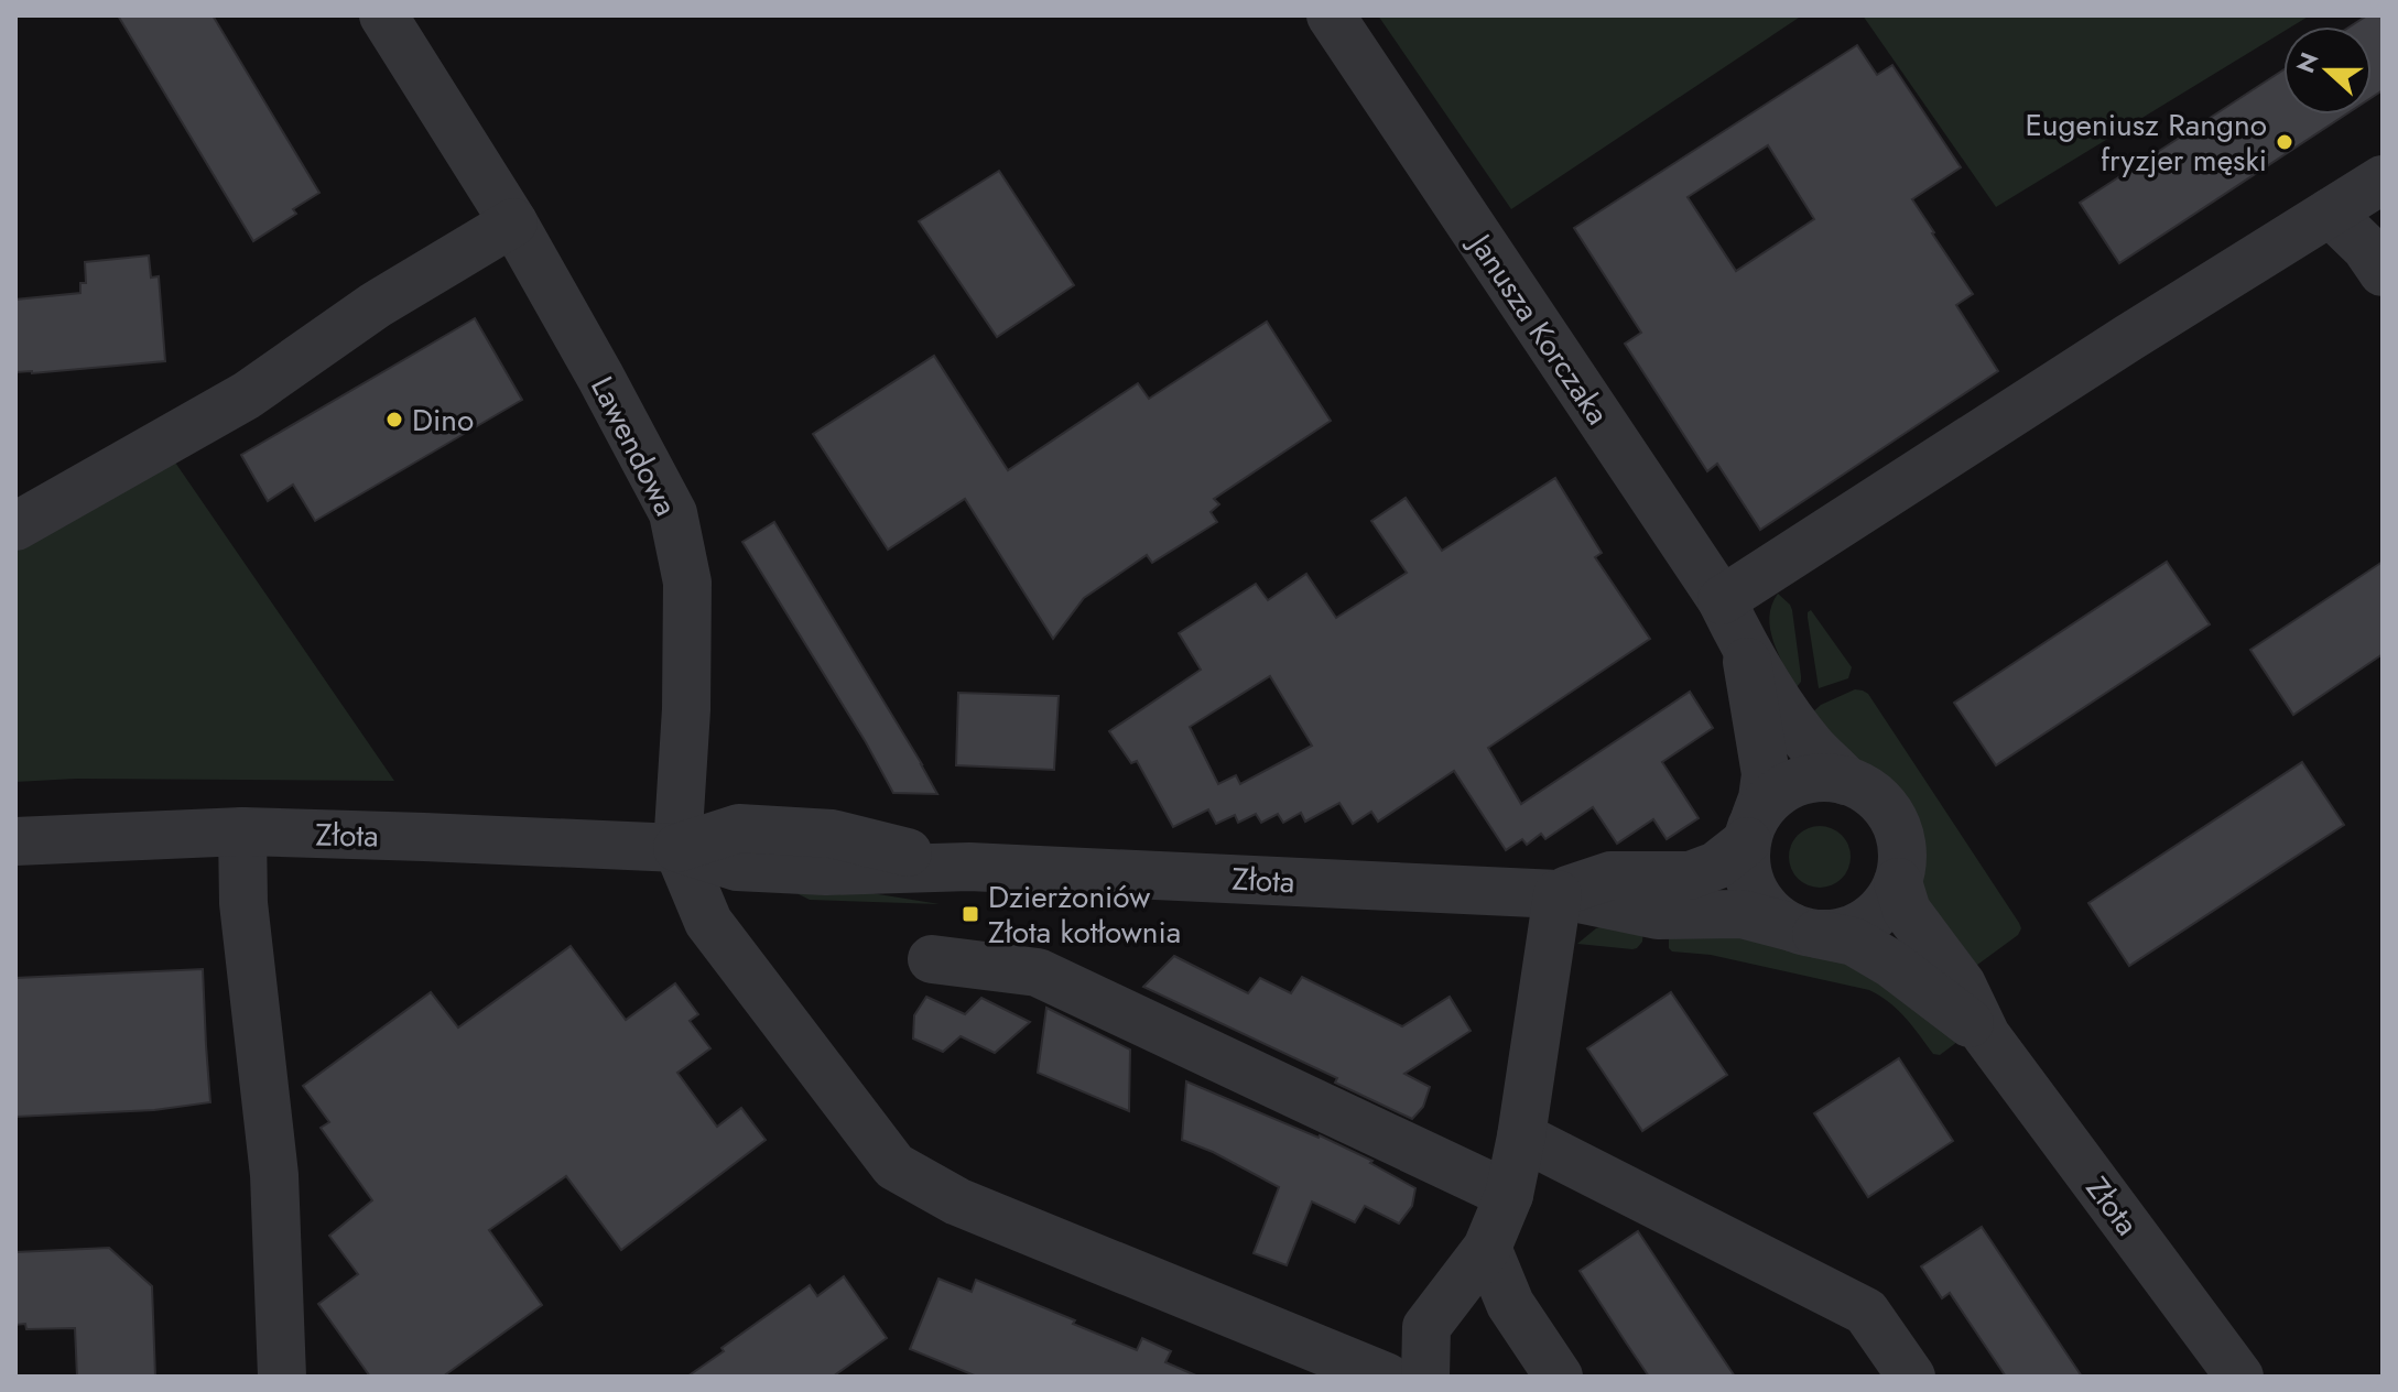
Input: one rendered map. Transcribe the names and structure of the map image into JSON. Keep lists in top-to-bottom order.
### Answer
{
  "streets": {
    "street": ["Janusza Korczaka", "Lawendowa", "Złota"]
  },
  "crossings": [
    ["Janusza Korczaka", "Złota"],
    ["Lawendowa", "Złota"]
  ],
  "places": {
    "other": ["Eugeniusz Rangno fryzjer męski", "Dino"],
    "transit": ["Dzierżoniów Złota kotłownia"]
  },
  "north": "left"
}
